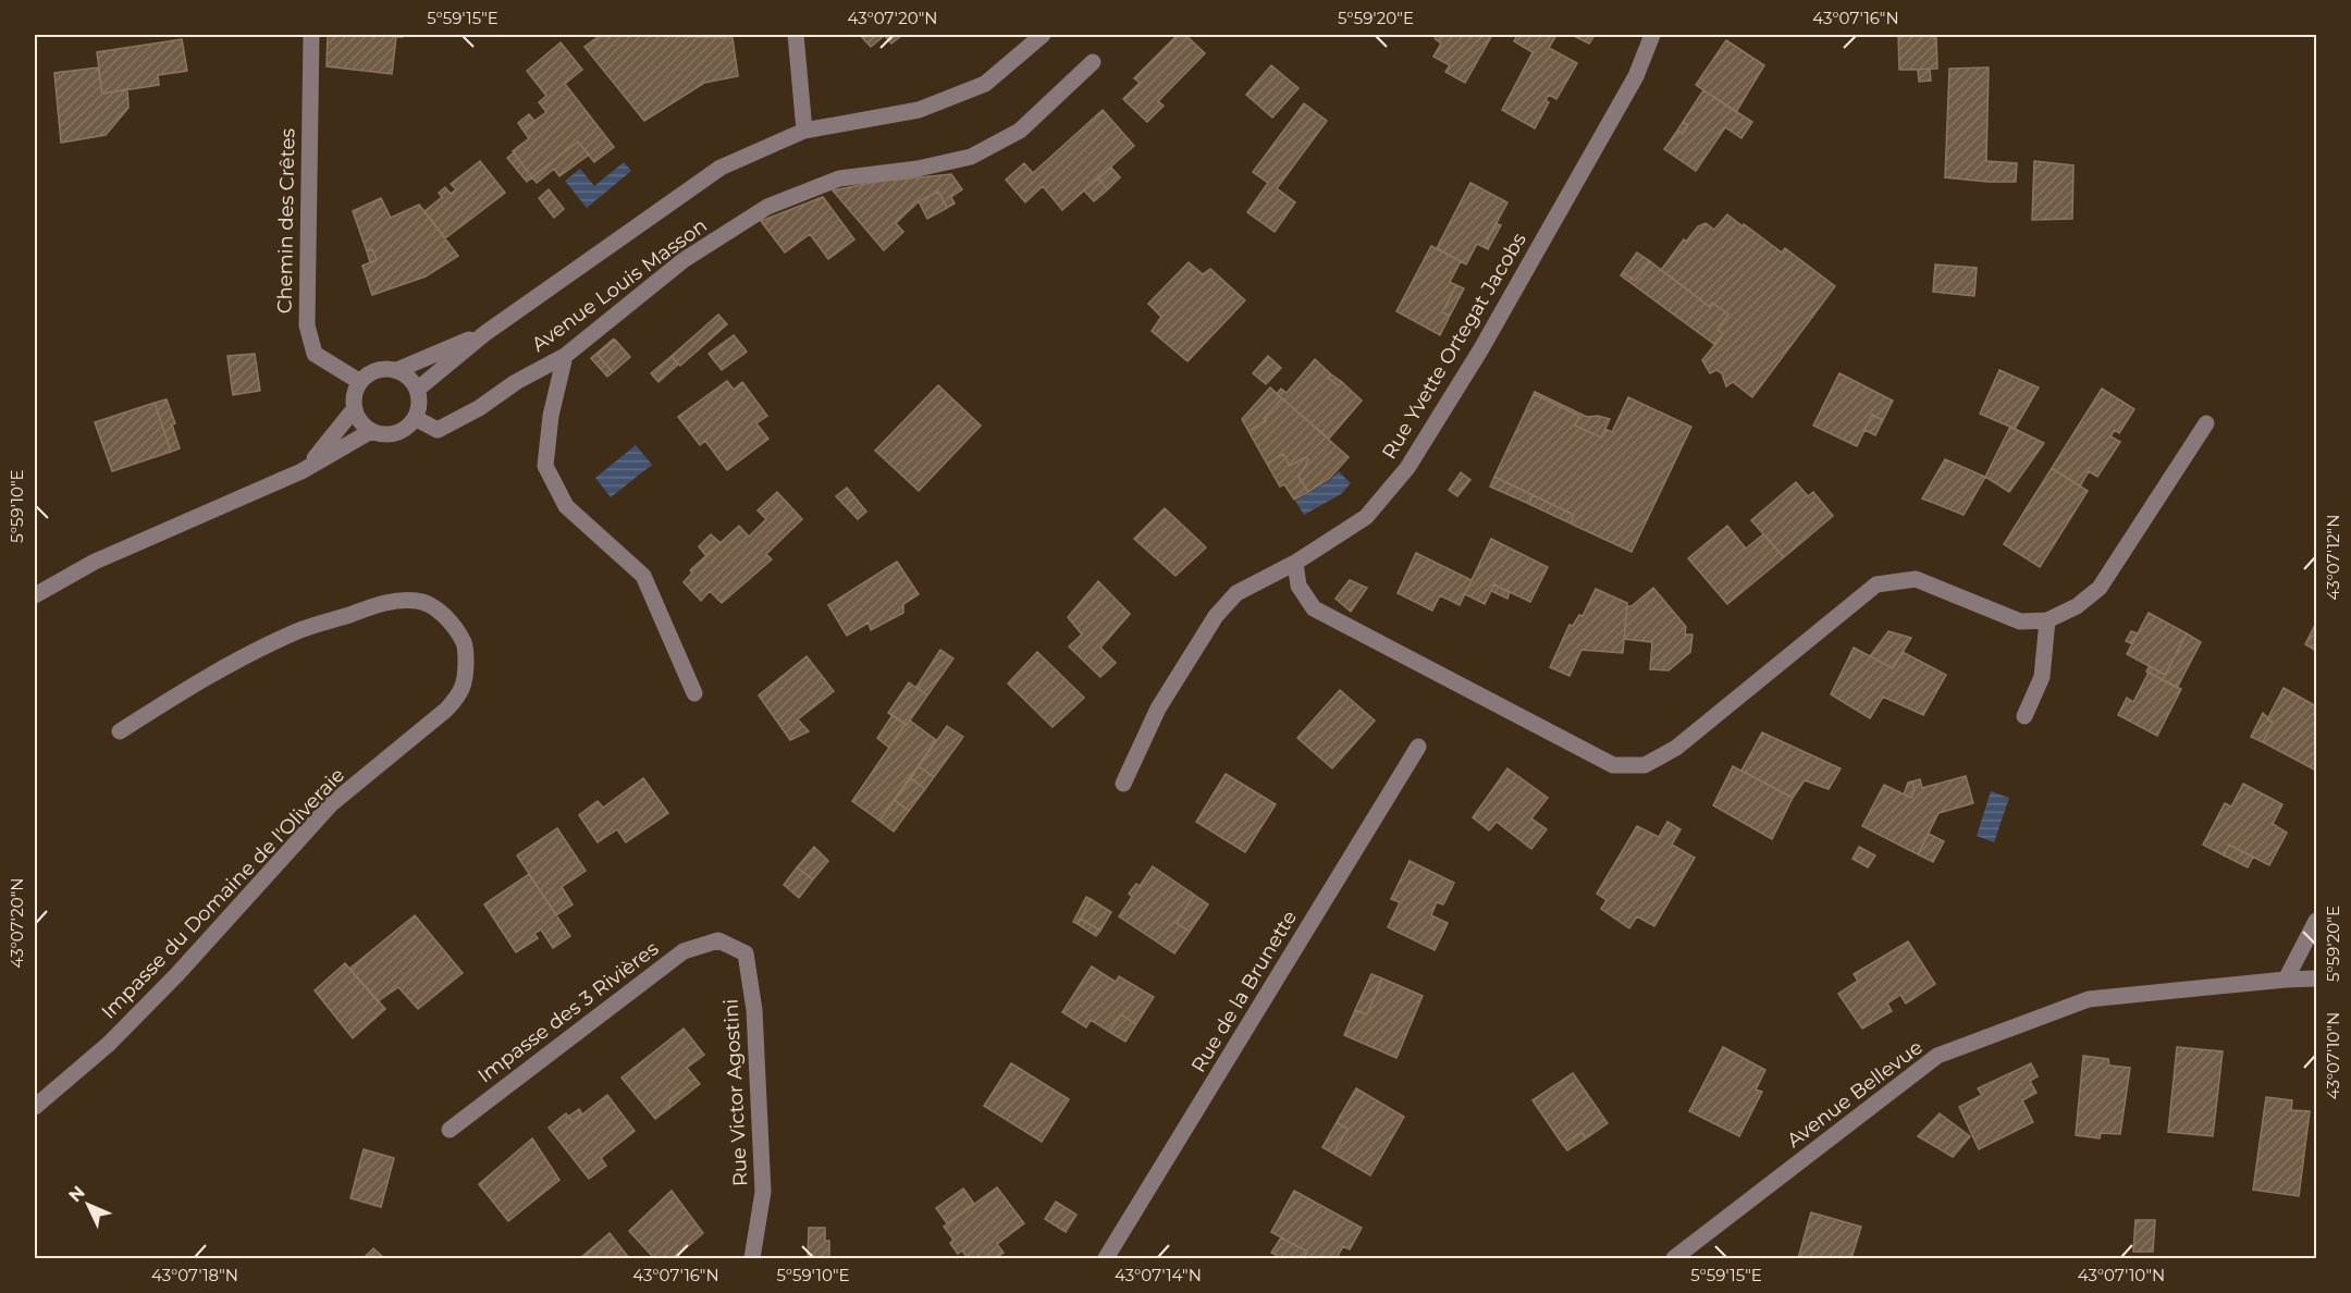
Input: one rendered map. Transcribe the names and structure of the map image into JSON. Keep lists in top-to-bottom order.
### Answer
{
  "streets": {
    "street": [
      "Chemin des Crêtes",
      "Avenue Louis Masson",
      "Rue Yvette Ortegat Jacobs",
      "Impasse du Domaine de l'Oliveraie",
      "Rue de la Brunette",
      "Impasse des 3 Rivières",
      "Rue Victor Agostini",
      "Avenue Bellevue"
    ]
  },
  "crossings": [
    ["Chemin des Crêtes", "Avenue Louis Masson"],
    ["Impasse des 3 Rivières", "Rue Victor Agostini"]
  ],
  "north": "top left",
  "coordinates": [
    "5°59'15\"E",
    "43°07'20\"N",
    "5°59'20\"E",
    "43°07'16\"N",
    "5°59'10\"E",
    "43°07'12\"N",
    "43°07'10\"N",
    "43°07'18\"N",
    "43°07'14\"N"
  ]
}
